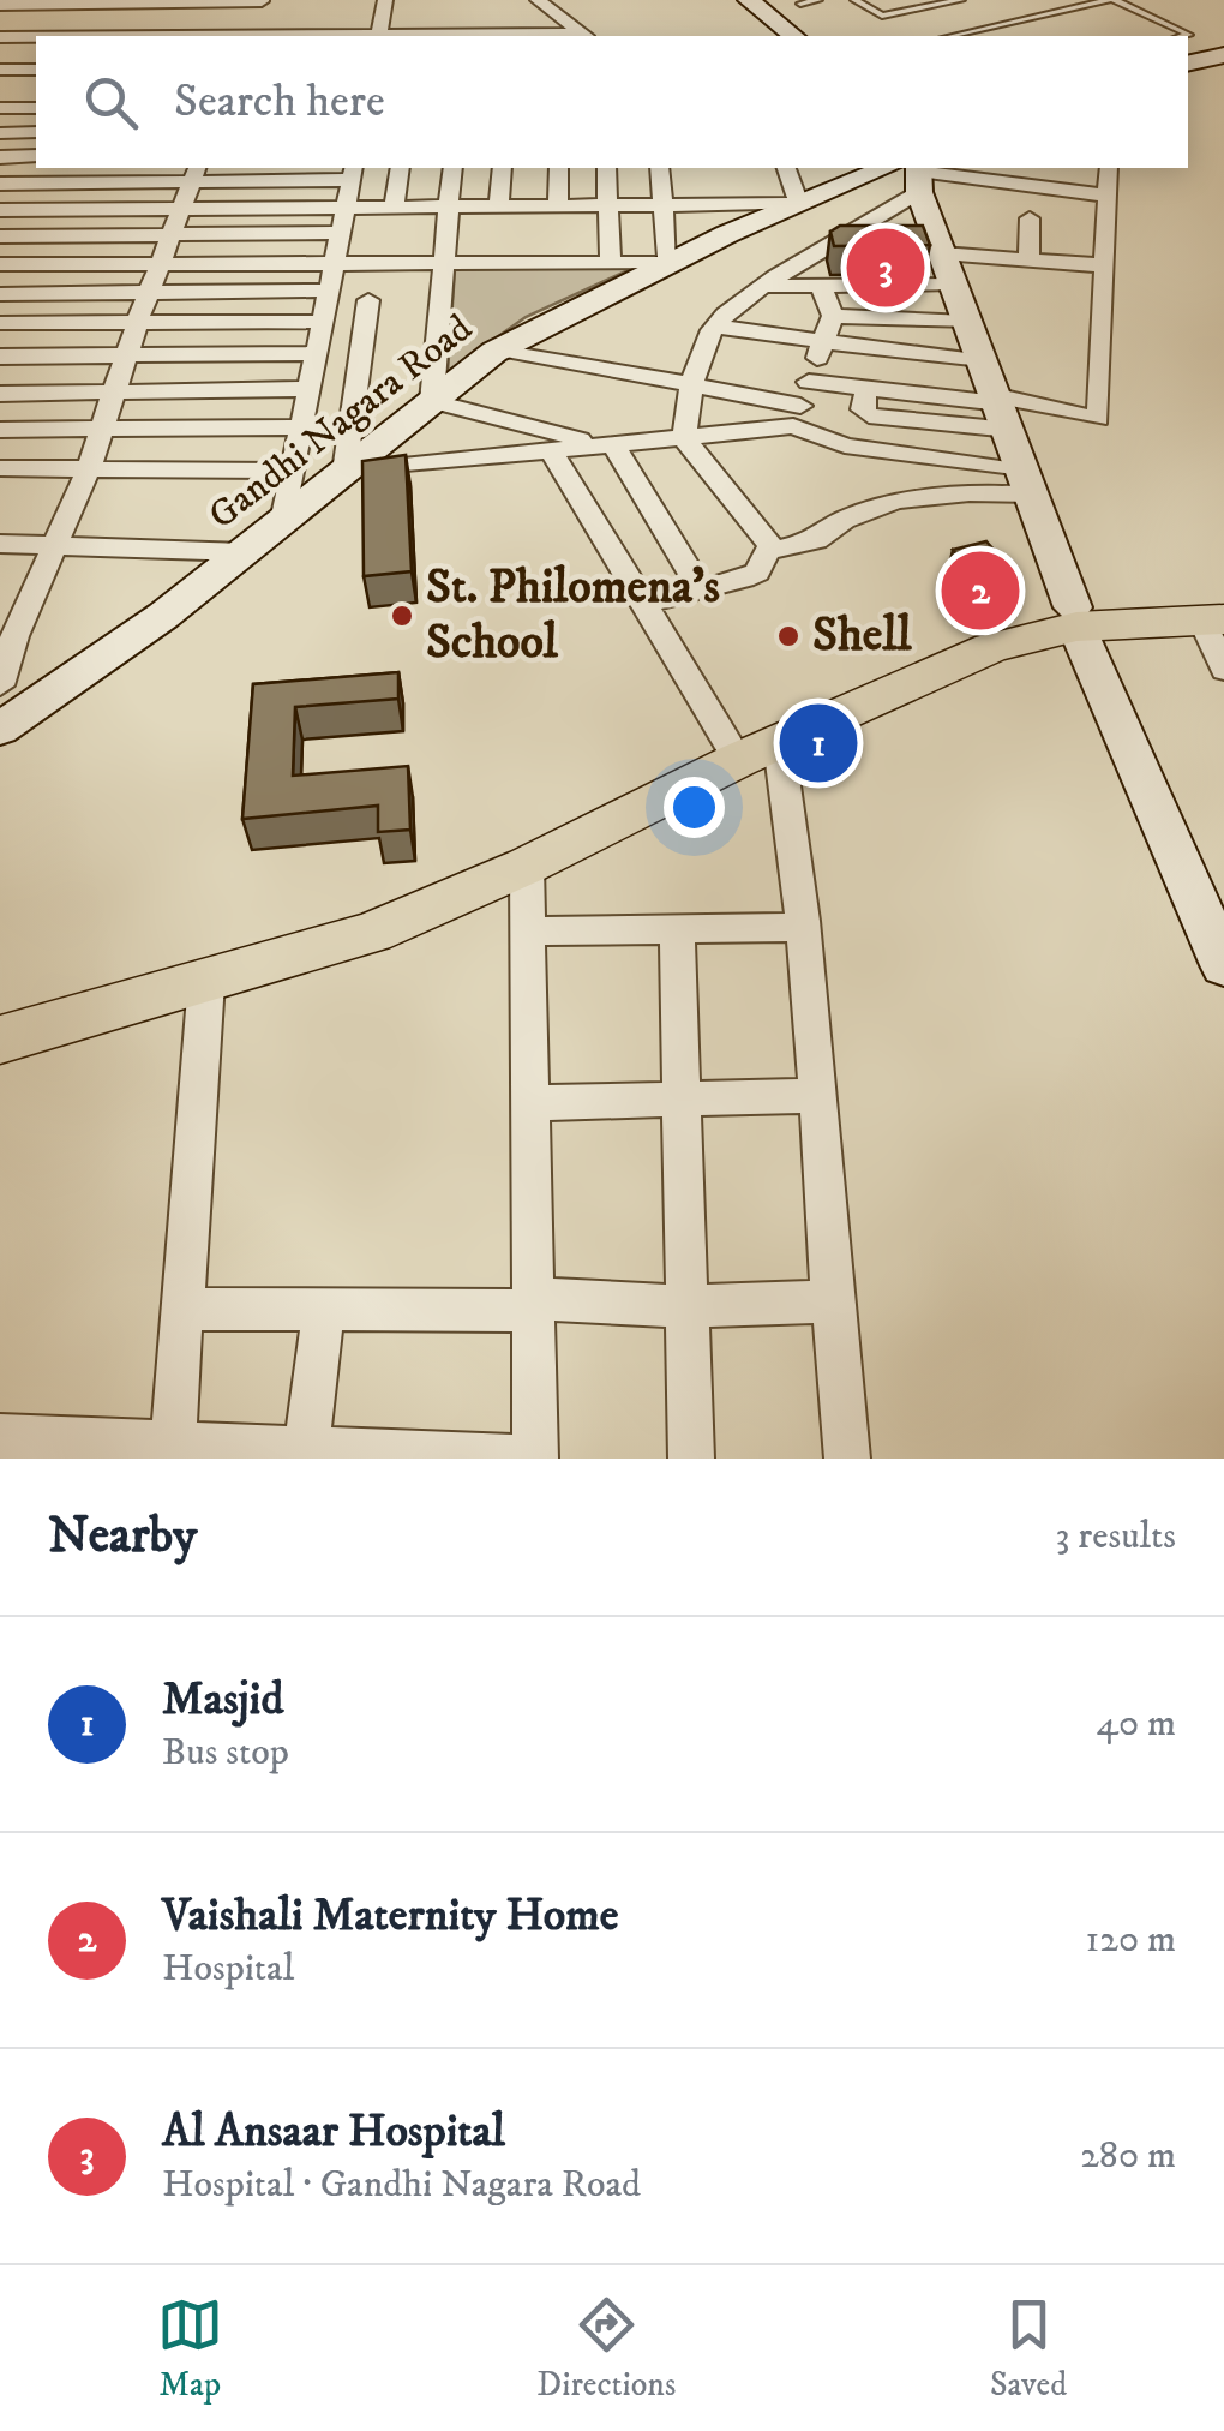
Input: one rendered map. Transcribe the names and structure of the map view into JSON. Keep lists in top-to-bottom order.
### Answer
{
  "streets": {
    "street": ["Gandhi Nagara Road"]
  },
  "places": ["St. Philomena's School", "Shell"],
  "page": {
    "search": "Search here",
    "pins": ["3", "2", "1"],
    "heading": ["Nearby", "3 results"],
    "list": [
      {
        "mark": "1",
        "name": "Masjid",
        "note": "Bus stop",
        "value": "40 m"
      },
      {
        "mark": "2",
        "name": "Vaishali Maternity Home",
        "note": "Hospital",
        "value": "120 m"
      },
      {
        "mark": "3",
        "name": "Al Ansaar Hospital",
        "note": "Hospital · Gandhi Nagara Road",
        "value": "280 m"
      }
    ],
    "nav": ["Map", "Directions", "Saved"]
  }
}
